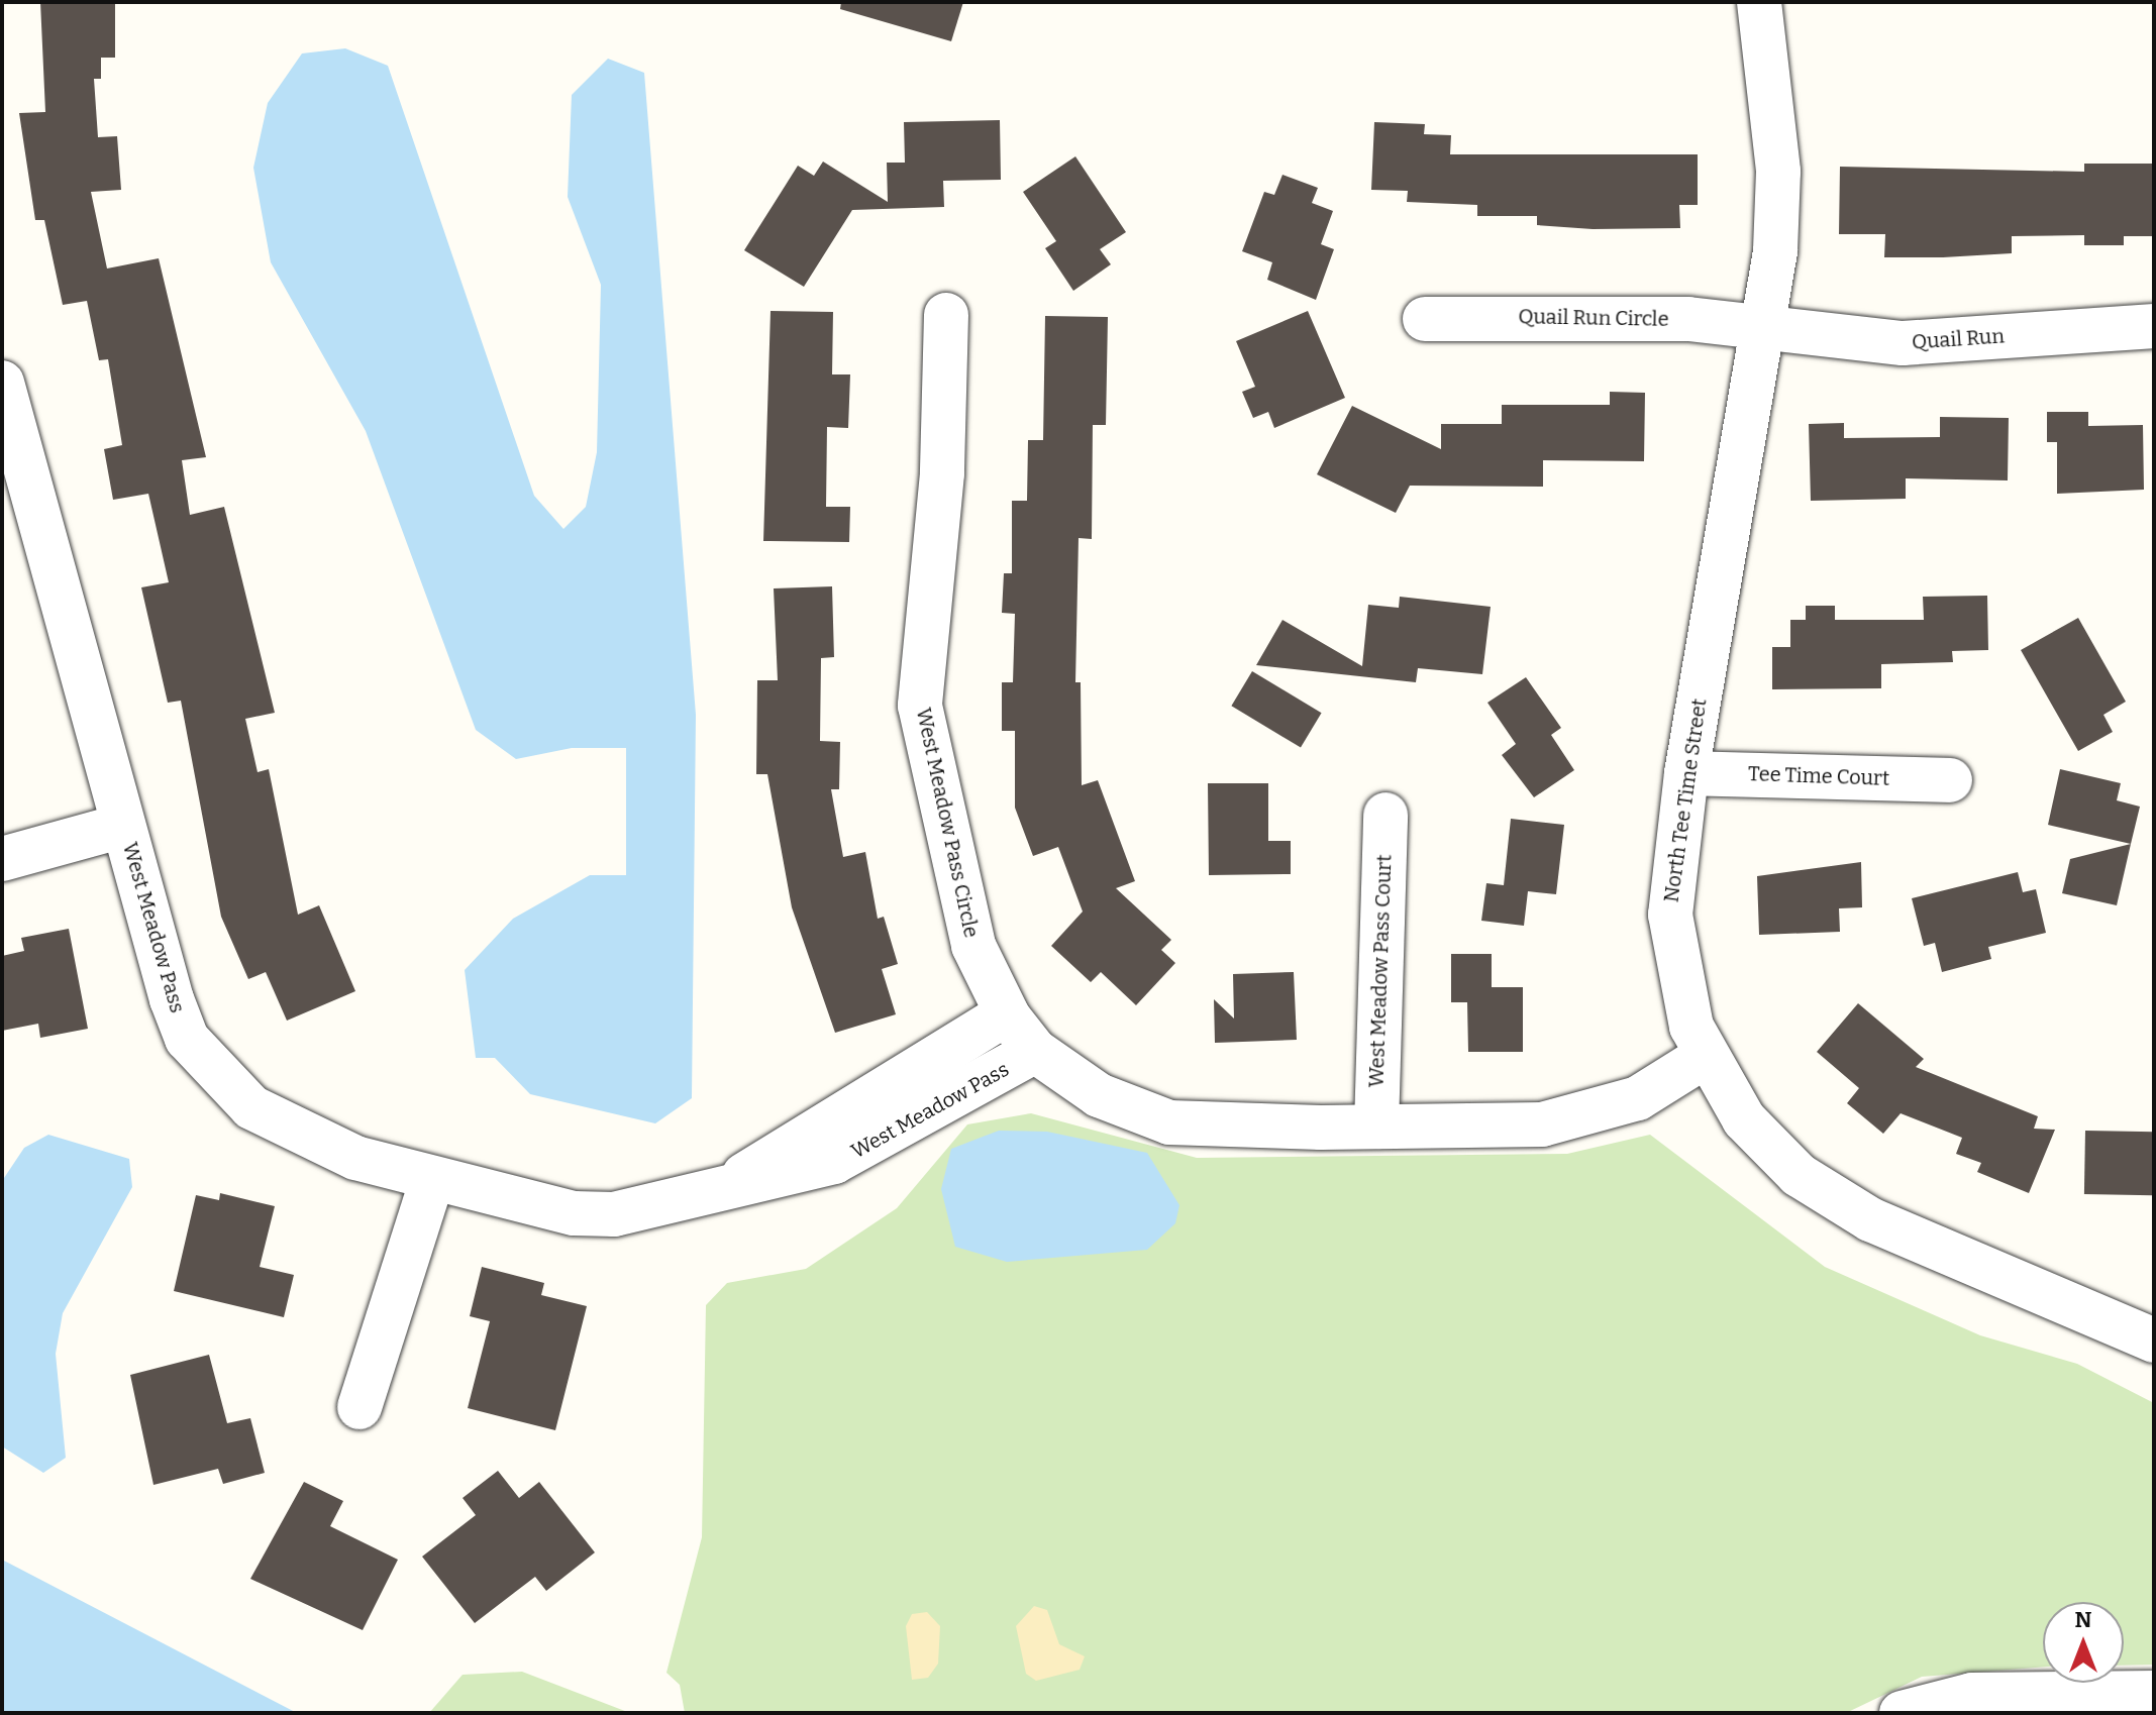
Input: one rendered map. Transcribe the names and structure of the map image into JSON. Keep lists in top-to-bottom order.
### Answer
{
  "streets": {
    "street": [
      "Quail Run Circle",
      "Quail Run",
      "Tee Time Court",
      "North Tee Time Street",
      "West Meadow Pass Circle",
      "West Meadow Pass",
      "West Meadow Pass Court"
    ]
  },
  "crossings": [
    ["Quail Run Circle", "Quail Run"],
    ["Quail Run Circle", "North Tee Time Street"],
    ["Quail Run", "North Tee Time Street"],
    ["Tee Time Court", "North Tee Time Street"],
    ["North Tee Time Street", "West Meadow Pass Circle"],
    ["West Meadow Pass Circle", "West Meadow Pass"],
    ["West Meadow Pass Circle", "West Meadow Pass Court"]
  ],
  "north": "top"
}
